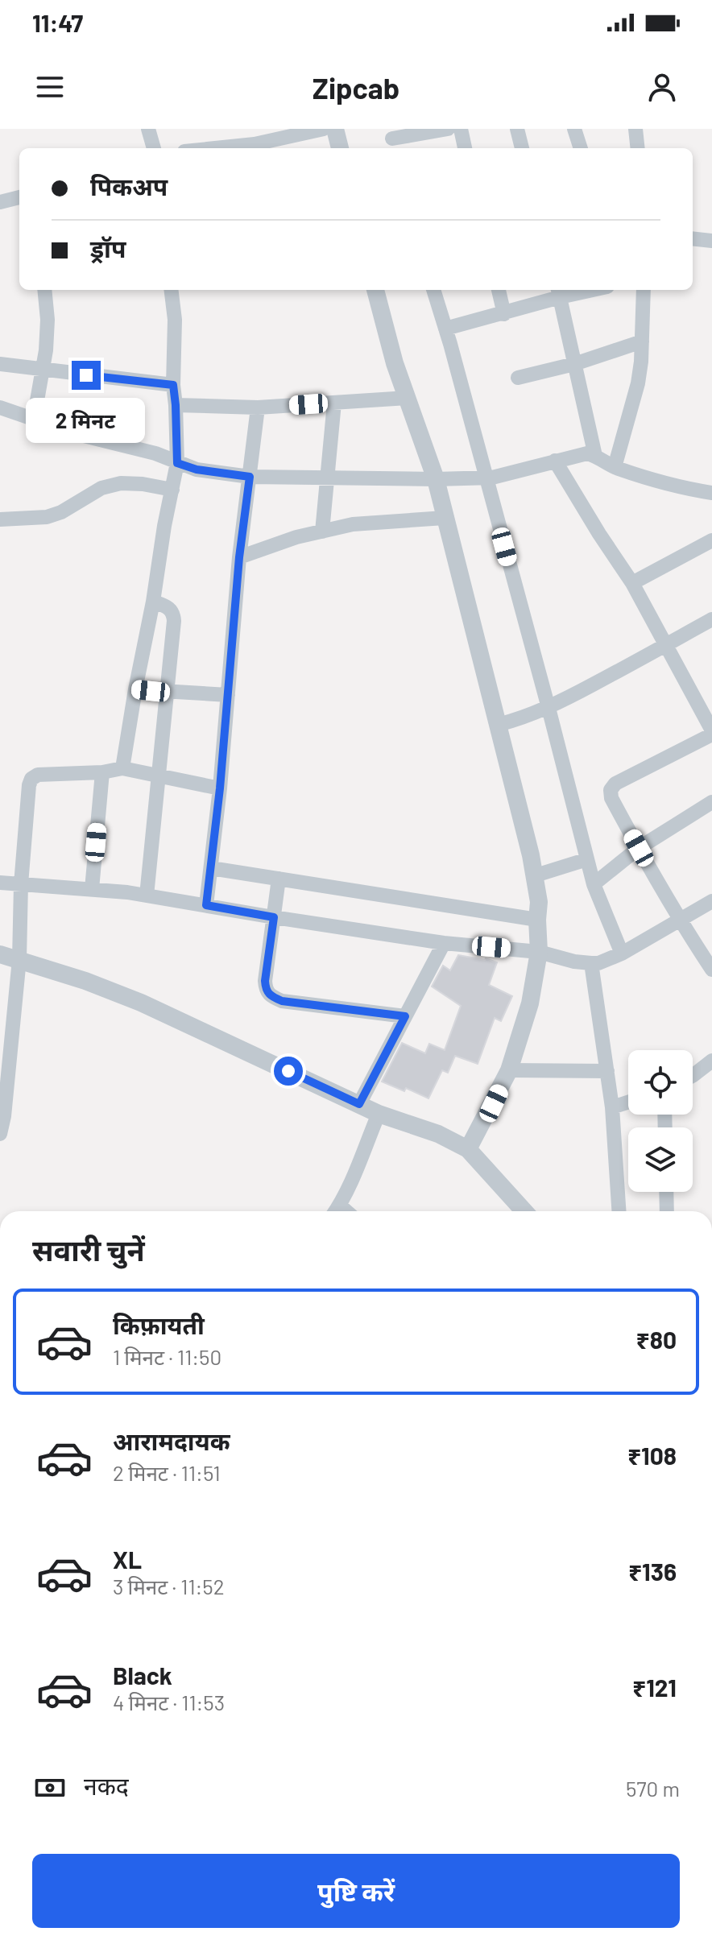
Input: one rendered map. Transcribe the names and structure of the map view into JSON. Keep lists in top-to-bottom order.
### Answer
{
  "page": {
    "status": "11:47",
    "header": "Zipcab",
    "banner": ["पिकअप", "ड्रॉप"],
    "bubble": "2 मिनट",
    "heading": "सवारी चुनें",
    "list": [
      {
        "name": "किफ़ायती",
        "note": "1 मिनट · 11:50",
        "value": "₹80"
      },
      {
        "name": "आरामदायक",
        "note": "2 मिनट · 11:51",
        "value": "₹108"
      },
      {
        "name": "XL",
        "note": "3 मिनट · 11:52",
        "value": "₹136"
      },
      {
        "name": "Black",
        "note": "4 मिनट · 11:53",
        "value": "₹121"
      }
    ],
    "pay": ["नकद", "570 m"],
    "buttons": "पुष्टि करें"
  }
}
